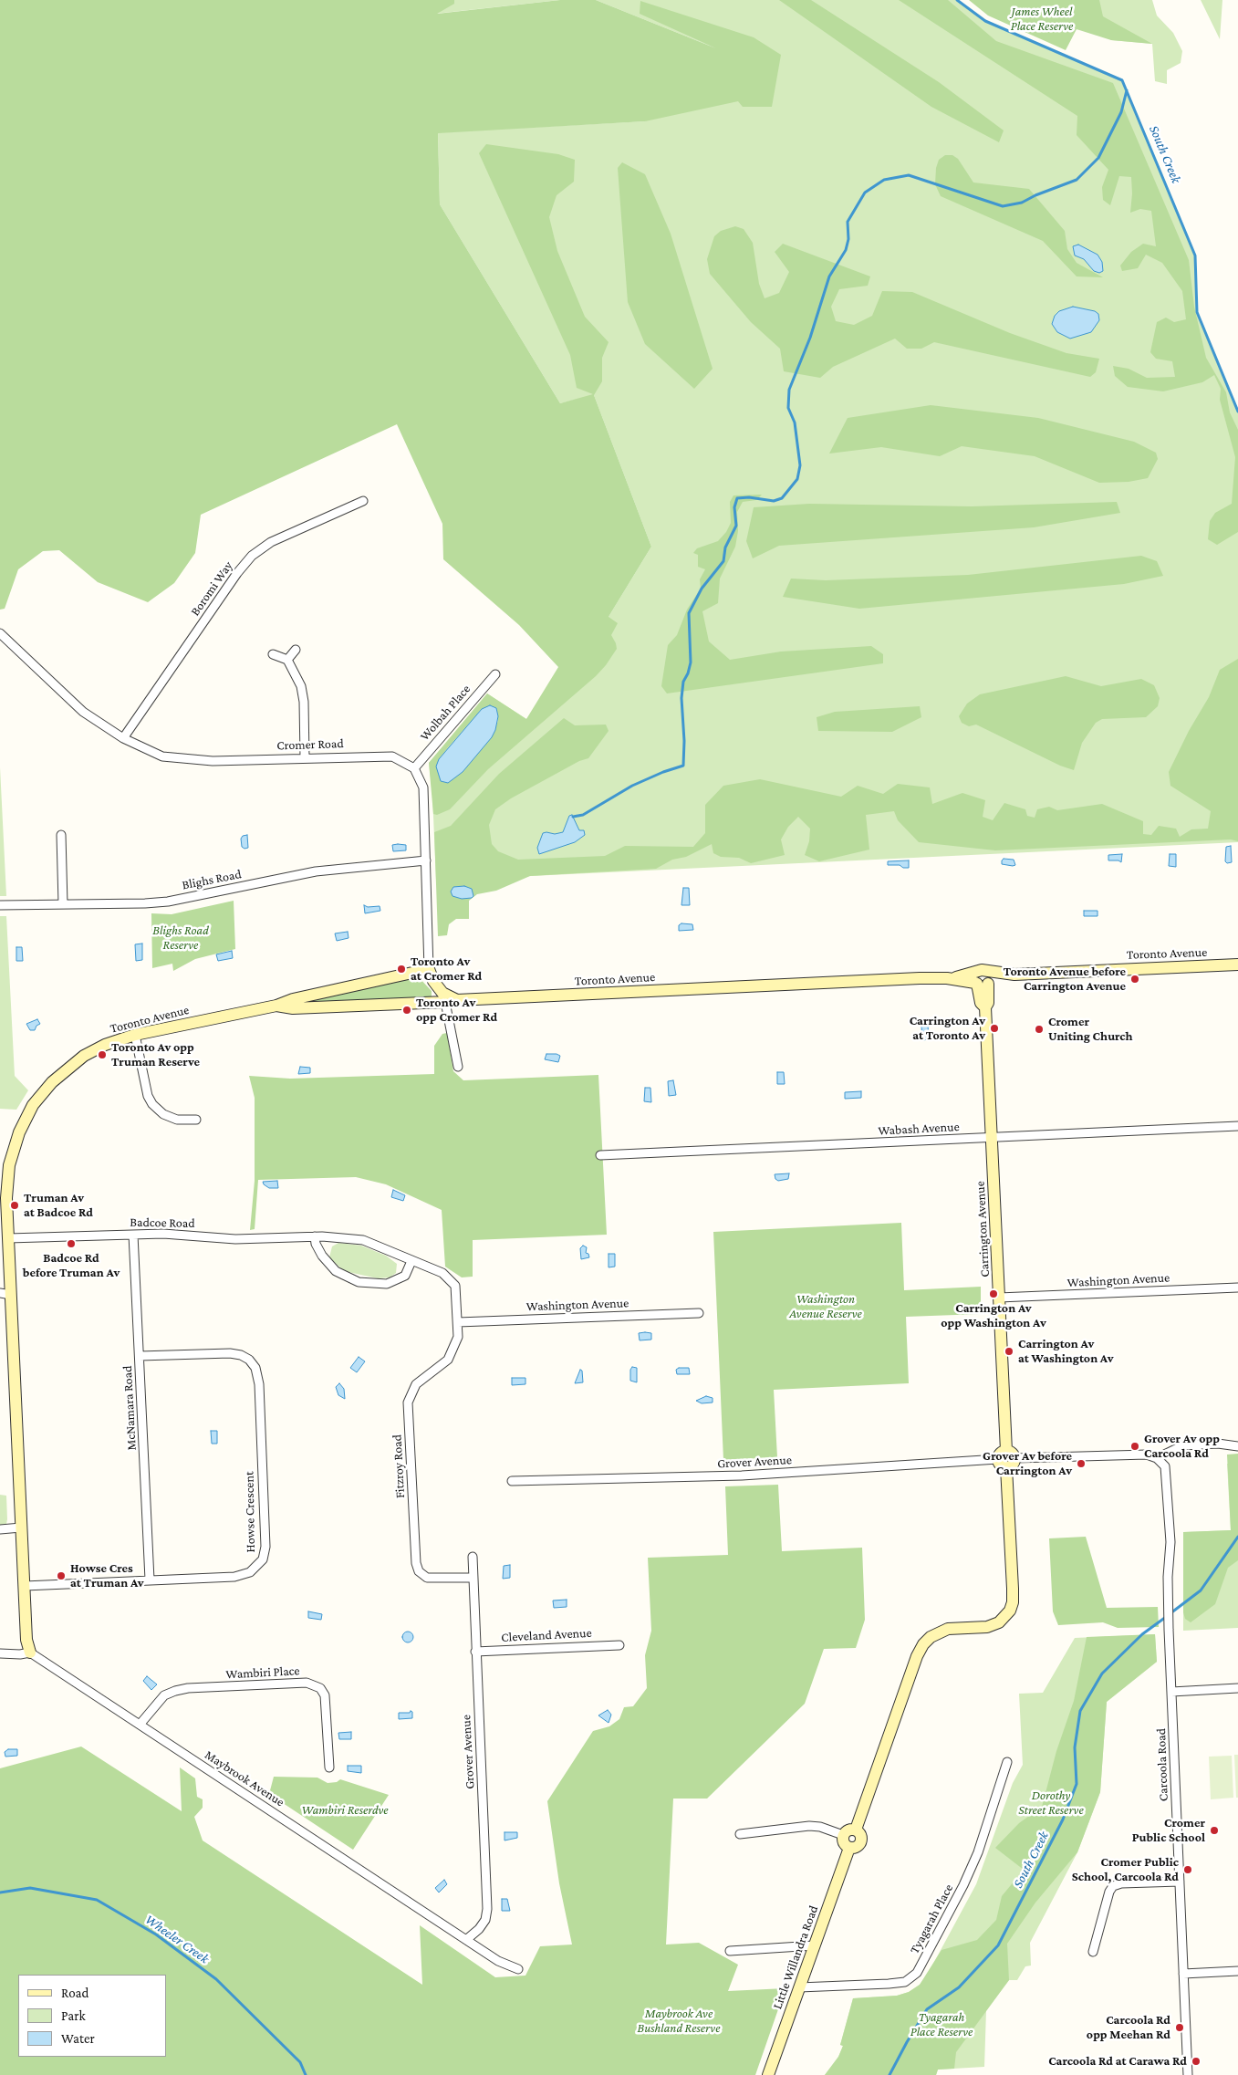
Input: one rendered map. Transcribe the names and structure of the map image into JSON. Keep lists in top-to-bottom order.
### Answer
{
  "streets": {
    "street": [
      "Boromi Way",
      "Wolbah Place",
      "Cromer Road",
      "Blighs Road",
      "Toronto Avenue",
      "Wabash Avenue",
      "Badcoe Road",
      "Carrington Avenue",
      "Washington Avenue",
      "McNamara Road",
      "Grover Avenue",
      "Fitzroy Road",
      "Howse Crescent",
      "Cleveland Avenue",
      "Wambiri Place",
      "Carcoola Road",
      "Maybrook Avenue",
      "Tyagarah Place",
      "Little Willandra Road"
    ]
  },
  "crossings": [
    ["Boromi Way", "Cromer Road"],
    ["Wolbah Place", "Cromer Road"],
    ["Toronto Avenue", "Badcoe Road"],
    ["Toronto Avenue", "Carrington Avenue"],
    ["Toronto Avenue", "Howse Crescent"],
    ["Toronto Avenue", "Maybrook Avenue"],
    ["Wabash Avenue", "Carrington Avenue"],
    ["Badcoe Road", "Washington Avenue"],
    ["Badcoe Road", "McNamara Road"],
    ["Badcoe Road", "Fitzroy Road"],
    ["Carrington Avenue", "Washington Avenue"],
    ["Carrington Avenue", "Grover Avenue"],
    ["Carrington Avenue", "Little Willandra Road"],
    ["Washington Avenue", "Fitzroy Road"],
    ["McNamara Road", "Howse Crescent"],
    ["Grover Avenue", "Fitzroy Road"],
    ["Grover Avenue", "Cleveland Avenue"],
    ["Grover Avenue", "Carcoola Road"],
    ["Grover Avenue", "Maybrook Avenue"],
    ["Wambiri Place", "Maybrook Avenue"],
    ["Tyagarah Place", "Little Willandra Road"]
  ],
  "water": ["South Creek", "Wheeler Creek"],
  "parks": [
    "James Wheel Place Reserve",
    "Blighs Road Reserve",
    "Washington Avenue Reserve",
    "Dorothy Street Reserve",
    "Wambiri Reserdve",
    "Maybrook Ave Bushland Reserve",
    "Tyagarah Place Reserve"
  ],
  "places": [
    "Toronto Av at Cromer Rd",
    "Toronto Avenue before Carrington Avenue",
    "Toronto Av opp Cromer Rd",
    "Carrington Av at Toronto Av",
    "Cromer Uniting Church",
    "Toronto Av opp Truman Reserve",
    "Truman Av at Badcoe Rd",
    "Badcoe Rd before Truman Av",
    "Carrington Av opp Washington Av",
    "Carrington Av at Washington Av",
    "Grover Av opp Carcoola Rd",
    "Grover Av before Carrington Av",
    "Howse Cres at Truman Av",
    "Cromer Public School",
    "Cromer Public School, Carcoola Rd",
    "Carcoola Rd opp Meehan Rd",
    "Carcoola Rd at Carawa Rd"
  ],
  "legend": ["Road", "Park", "Water"]
}
